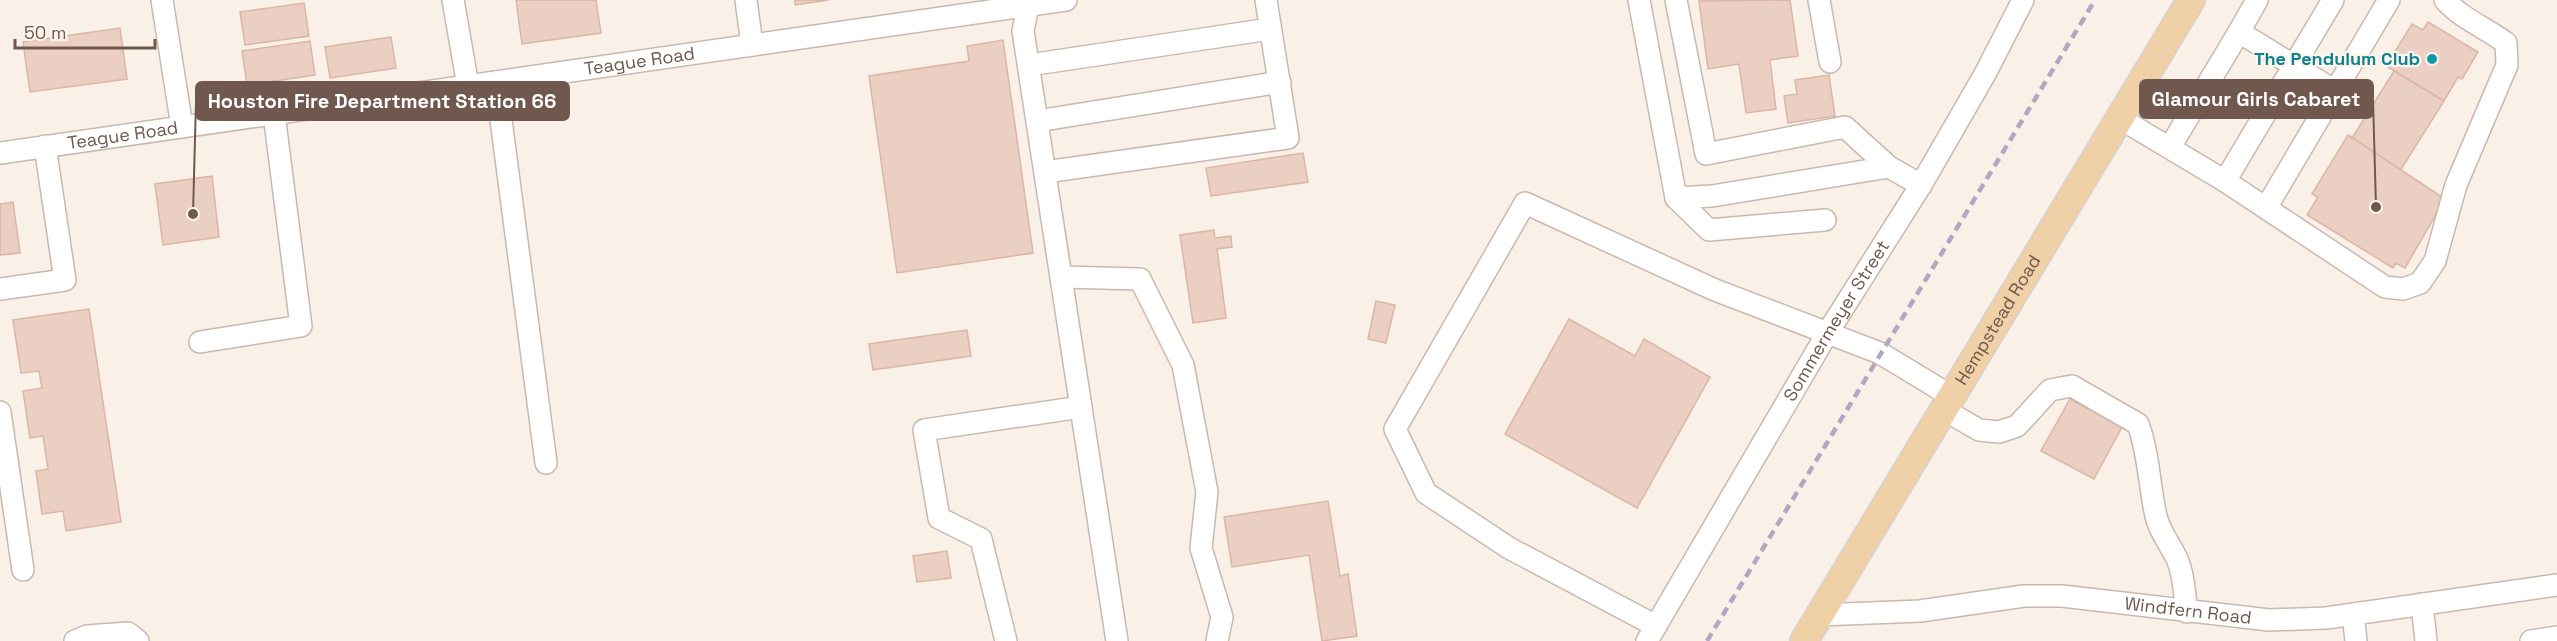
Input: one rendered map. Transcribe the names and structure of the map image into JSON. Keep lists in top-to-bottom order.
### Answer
{
  "streets": {
    "main road": ["Hempstead Road"],
    "street": ["Teague Road", "Sommermeyer Street", "Windfern Road"]
  },
  "crossings": [
    ["Hempstead Road", "Windfern Road"]
  ],
  "places": ["The Pendulum Club", "Glamour Girls Cabaret", "Houston Fire Department Station 66"],
  "scale_bar": "50 m"
}
